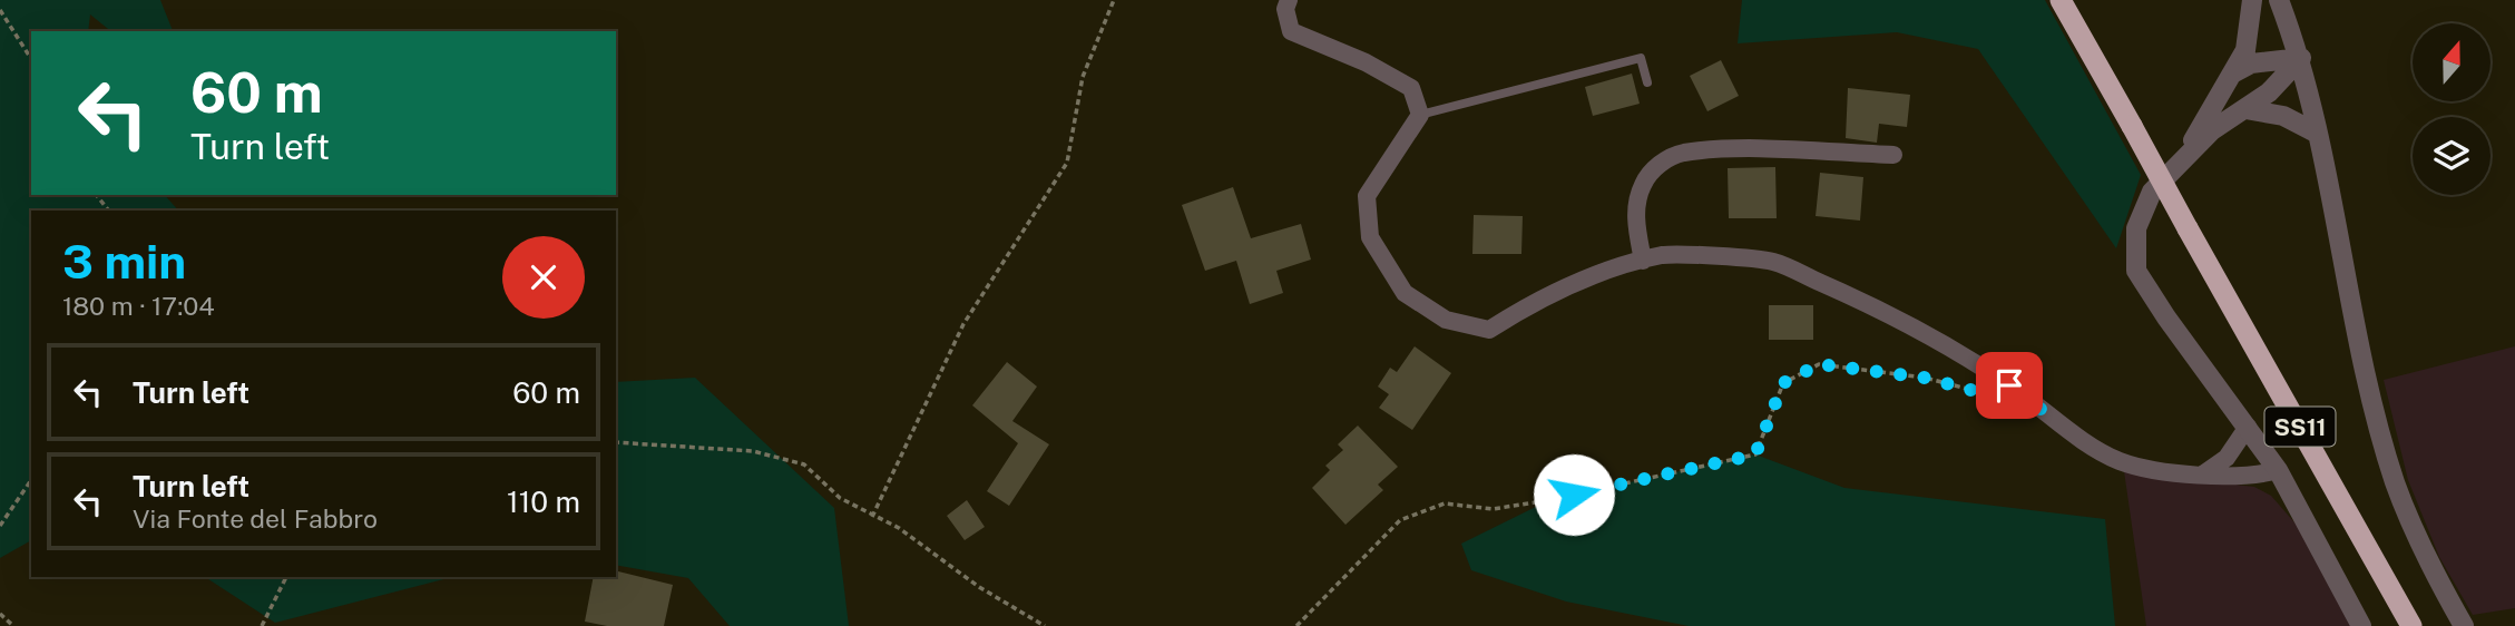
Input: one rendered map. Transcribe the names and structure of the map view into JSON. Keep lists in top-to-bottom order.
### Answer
{
  "streets": {
    "highway": ["SS11"]
  },
  "north": "top",
  "page": {
    "turn": ["60 m", "Turn left"],
    "heading": ["3 min", "180 m · 17:04"],
    "list": [
      {
        "name": "Turn left",
        "value": "60 m"
      },
      {
        "name": "Turn left",
        "note": "Via Fonte del Fabbro",
        "value": "110 m"
      }
    ]
  }
}
